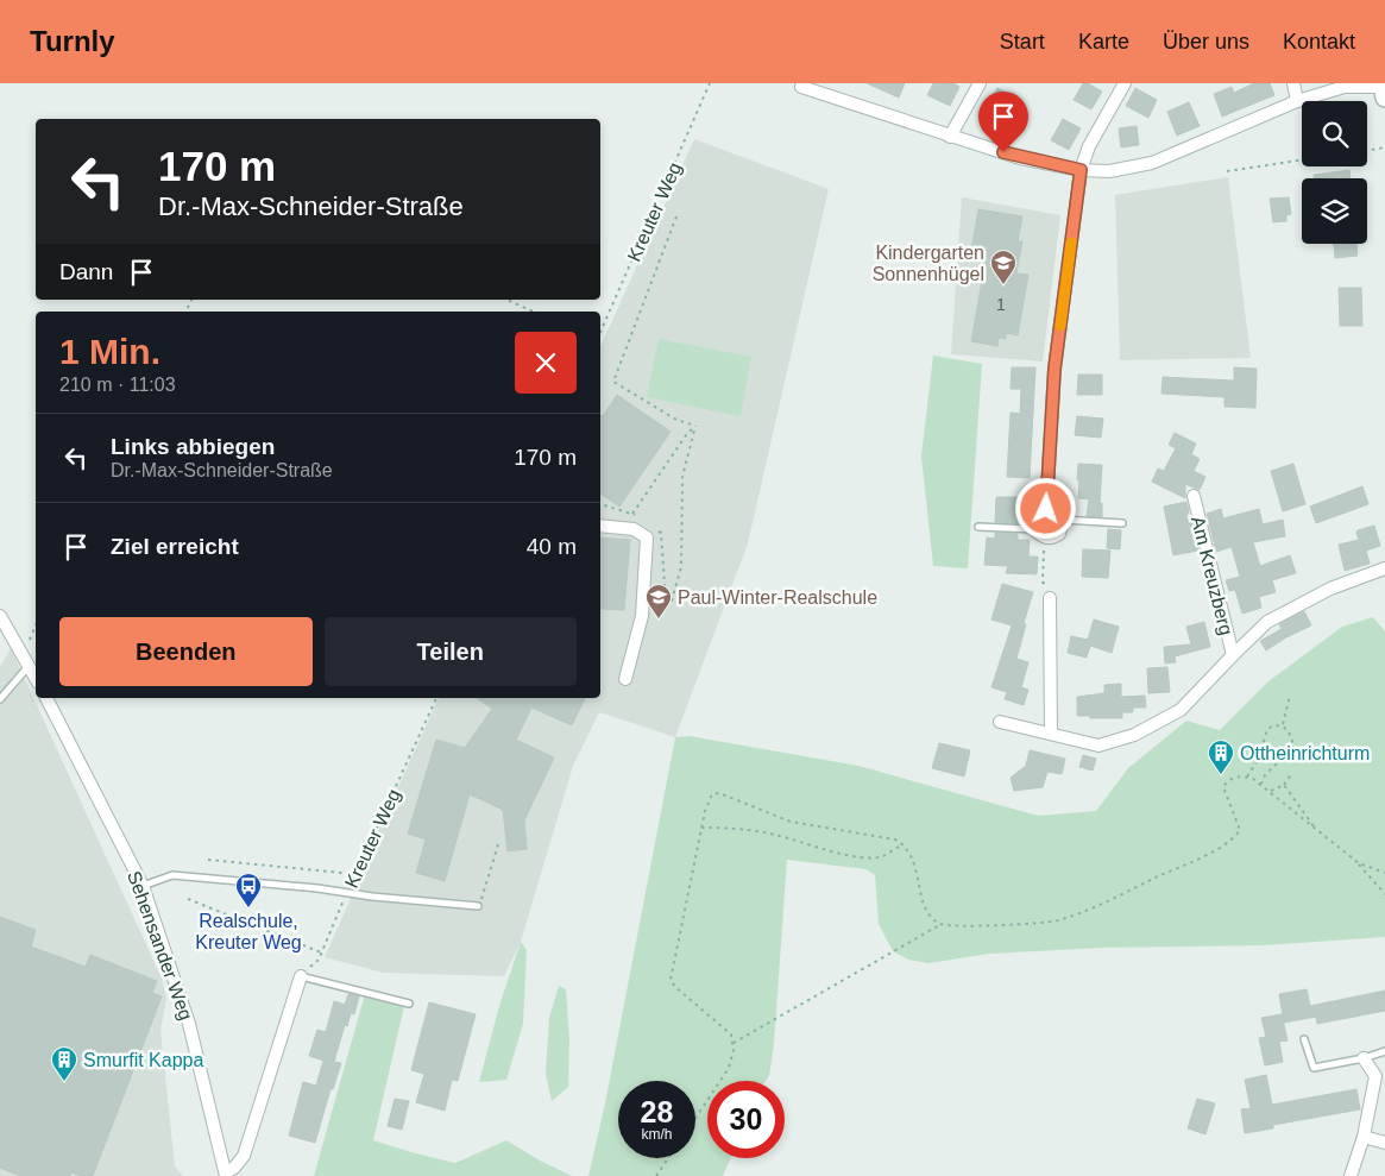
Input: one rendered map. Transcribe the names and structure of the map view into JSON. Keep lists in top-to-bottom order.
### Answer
{
  "streets": {
    "street": ["Am Kreuzberg", "Sehensander Weg"],
    "path": ["Kreuter Weg"]
  },
  "places": {
    "school or university": ["Kindergarten Sonnenhügel", "Paul-Winter-Realschule"],
    "building": ["Ottheinrichturm", "Smurfit Kappa"],
    "bus stop": ["Realschule, Kreuter Weg"]
  },
  "house_numbers": ["1"],
  "page": {
    "header": "Turnly",
    "nav": [
      "Start",
      "Karte",
      "Über uns",
      "Kontakt"
    ],
    "turn": ["170 m", "Dr.-Max-Schneider-Straße"],
    "then": "Dann",
    "heading": ["1 Min.", "210 m · 11:03"],
    "list": [
      {
        "name": "Links abbiegen",
        "note": "Dr.-Max-Schneider-Straße",
        "value": "170 m"
      },
      {
        "name": "Ziel erreicht",
        "value": "40 m"
      }
    ],
    "buttons": ["Beenden", "Teilen"],
    "speed": "28 km/h",
    "limit": "30"
  }
}
